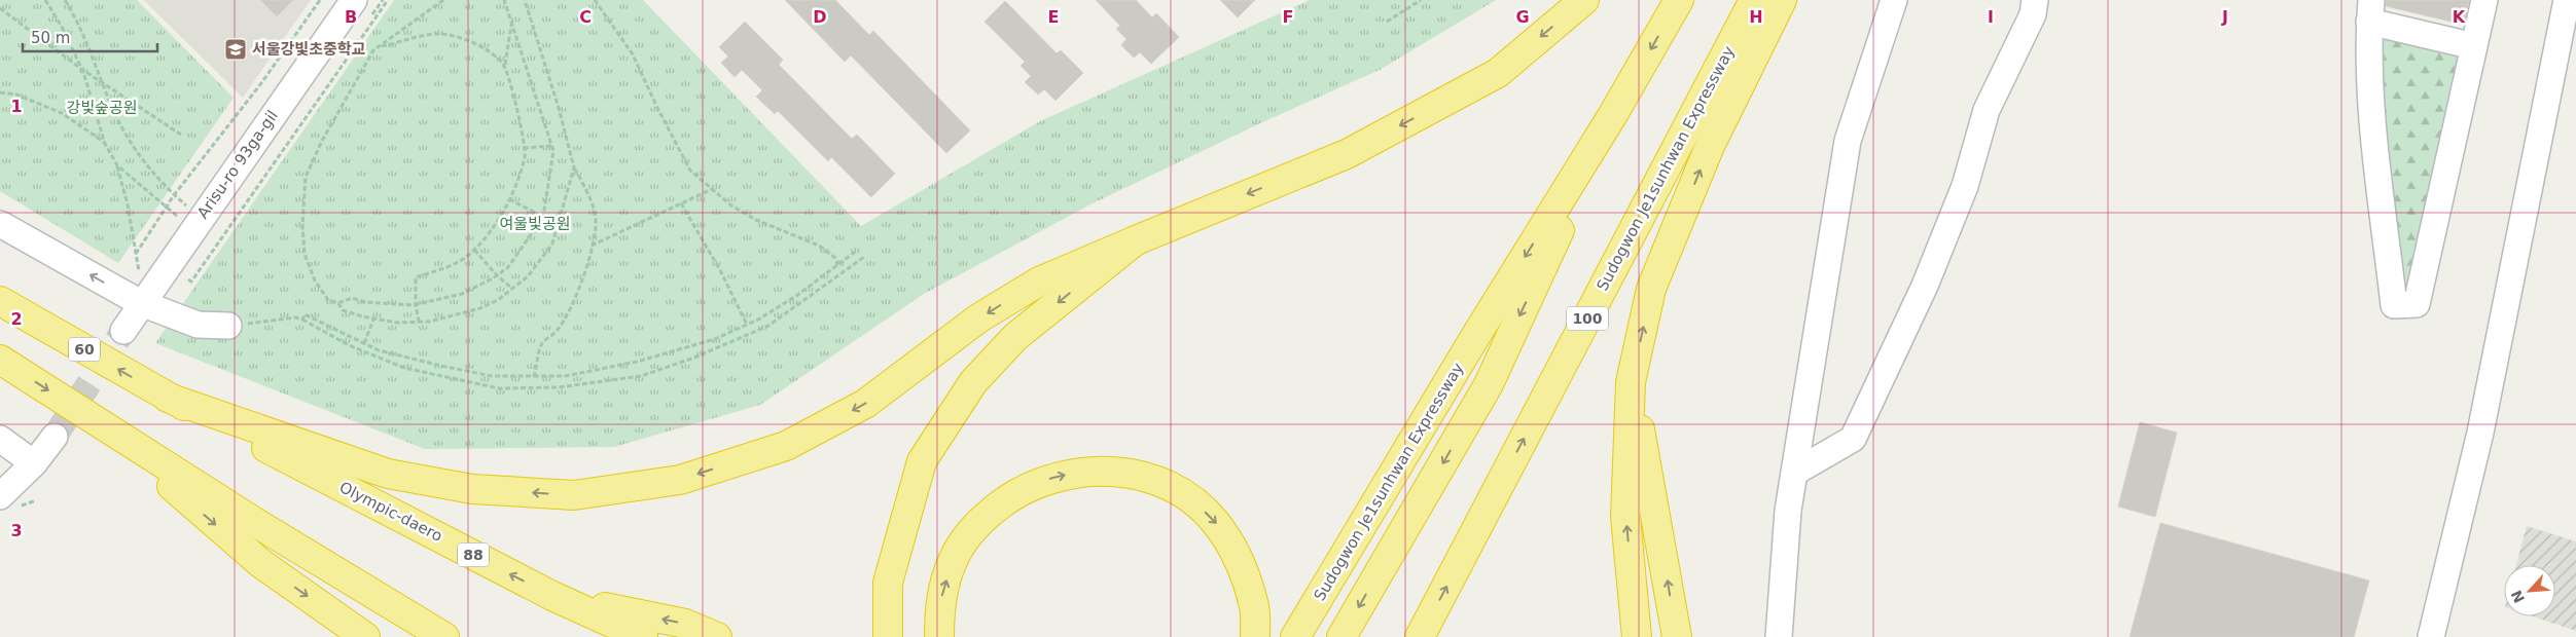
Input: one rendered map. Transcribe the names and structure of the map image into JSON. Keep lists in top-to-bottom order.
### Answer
{
  "streets": {
    "highway": [
      "Sudogwon Je1sunhwan Expressway",
      "100",
      "60",
      "Olympic-daero",
      "88"
    ],
    "street": ["Arisu-ro 93ga-gil"]
  },
  "crossings": [
    ["60", "Olympic-daero"]
  ],
  "parks": ["강빛숲공원", "여울빛공원"],
  "places": {
    "school or university": ["서울강빛초중학교"]
  },
  "scale_bar": "50 m",
  "north": "bottom left",
  "grid": {
    "columns": [
      "B",
      "C",
      "D",
      "E",
      "F",
      "G",
      "H",
      "I",
      "J",
      "K"
    ],
    "rows": ["1", "2", "3"]
  }
}
